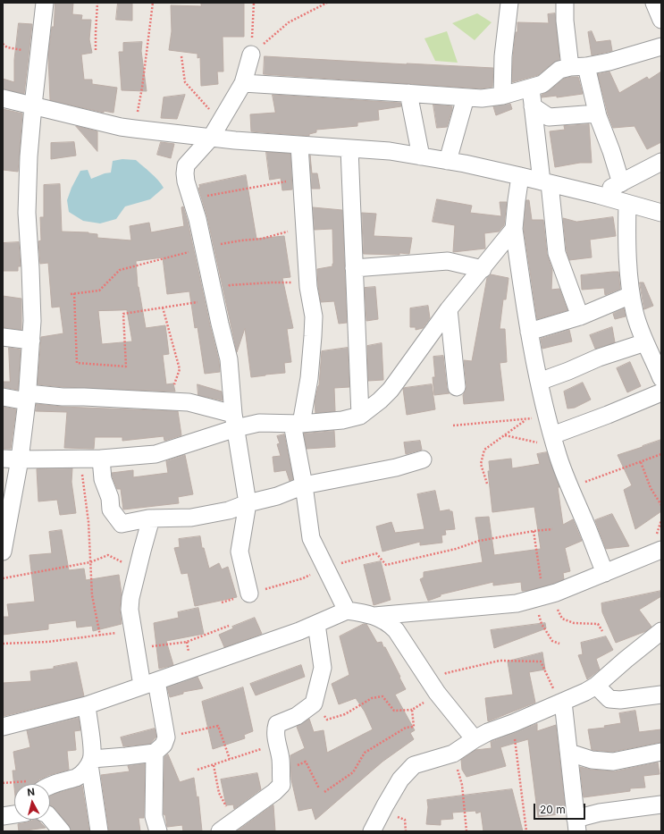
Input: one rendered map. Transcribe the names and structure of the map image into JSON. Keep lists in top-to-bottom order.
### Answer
{
  "scale_bar": "20 m",
  "north": "top"
}
